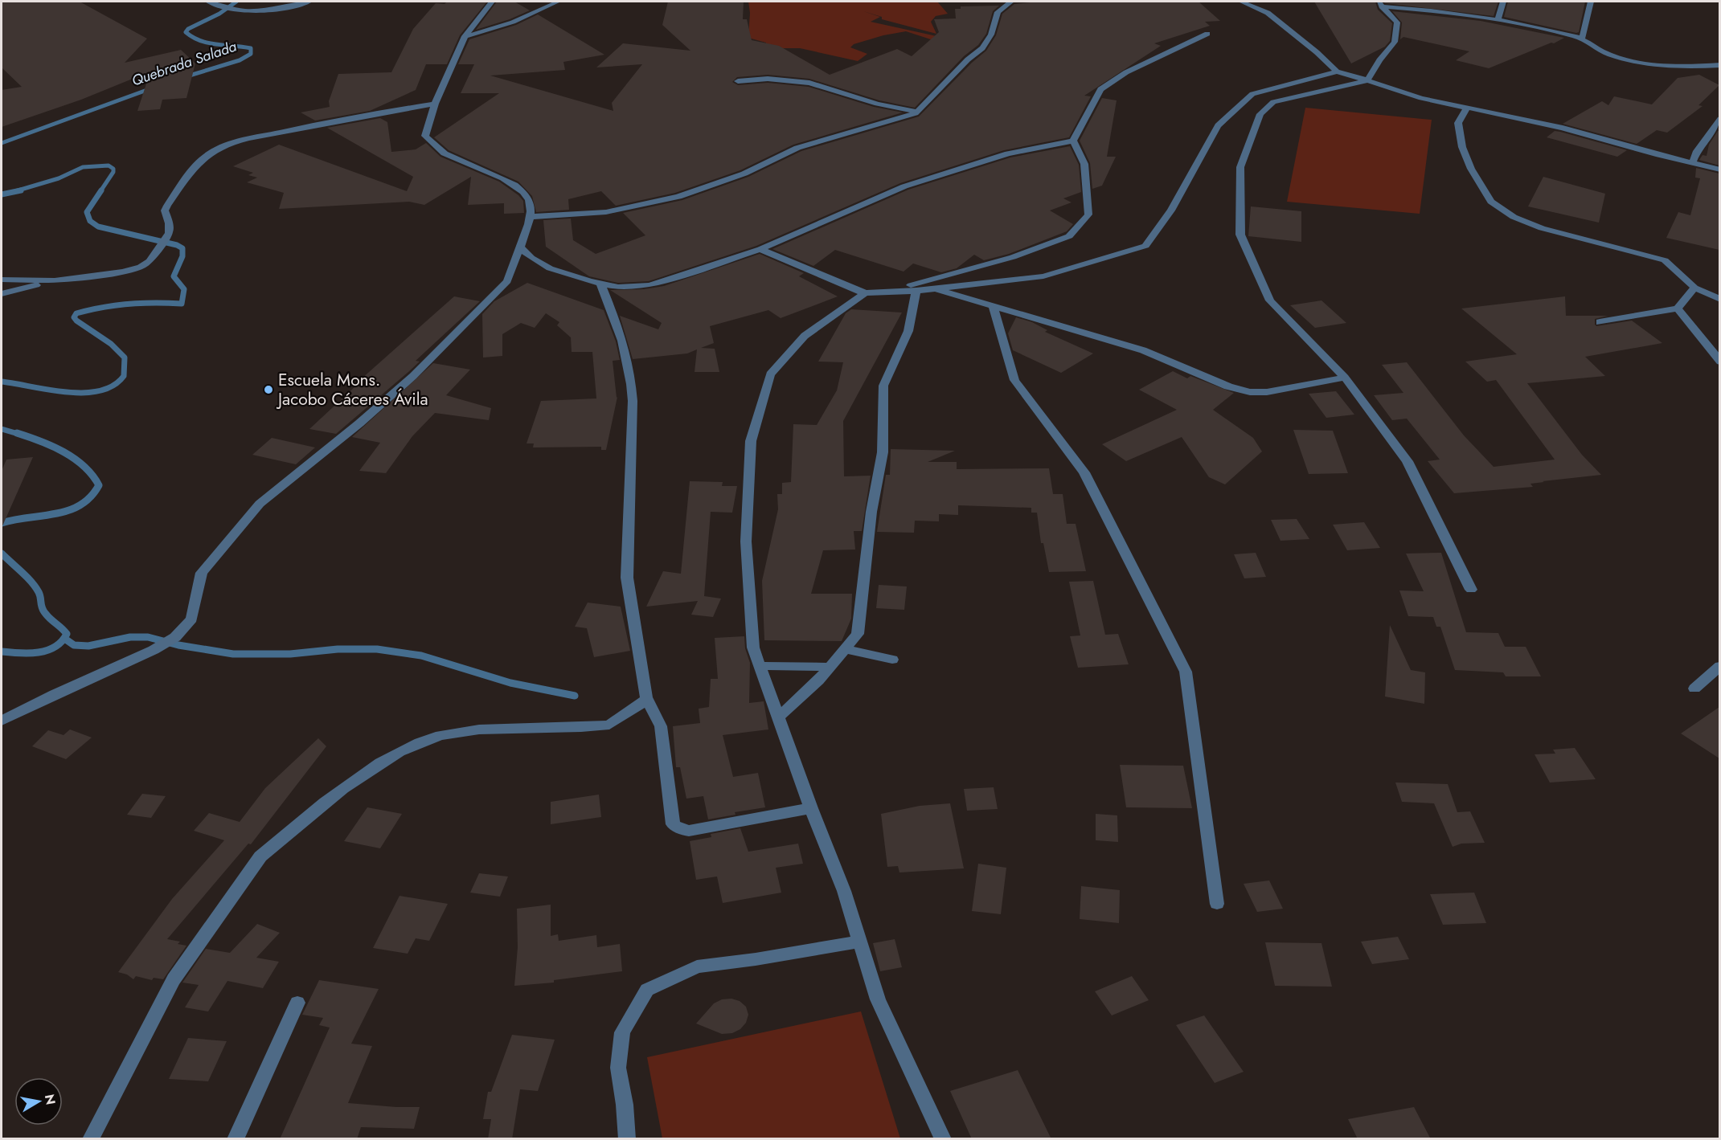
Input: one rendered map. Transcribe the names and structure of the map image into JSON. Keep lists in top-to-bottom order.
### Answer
{
  "water": ["Quebrada Salada"],
  "places": ["Escuela Mons. Jacobo Cáceres Ávila"],
  "north": "right"
}
